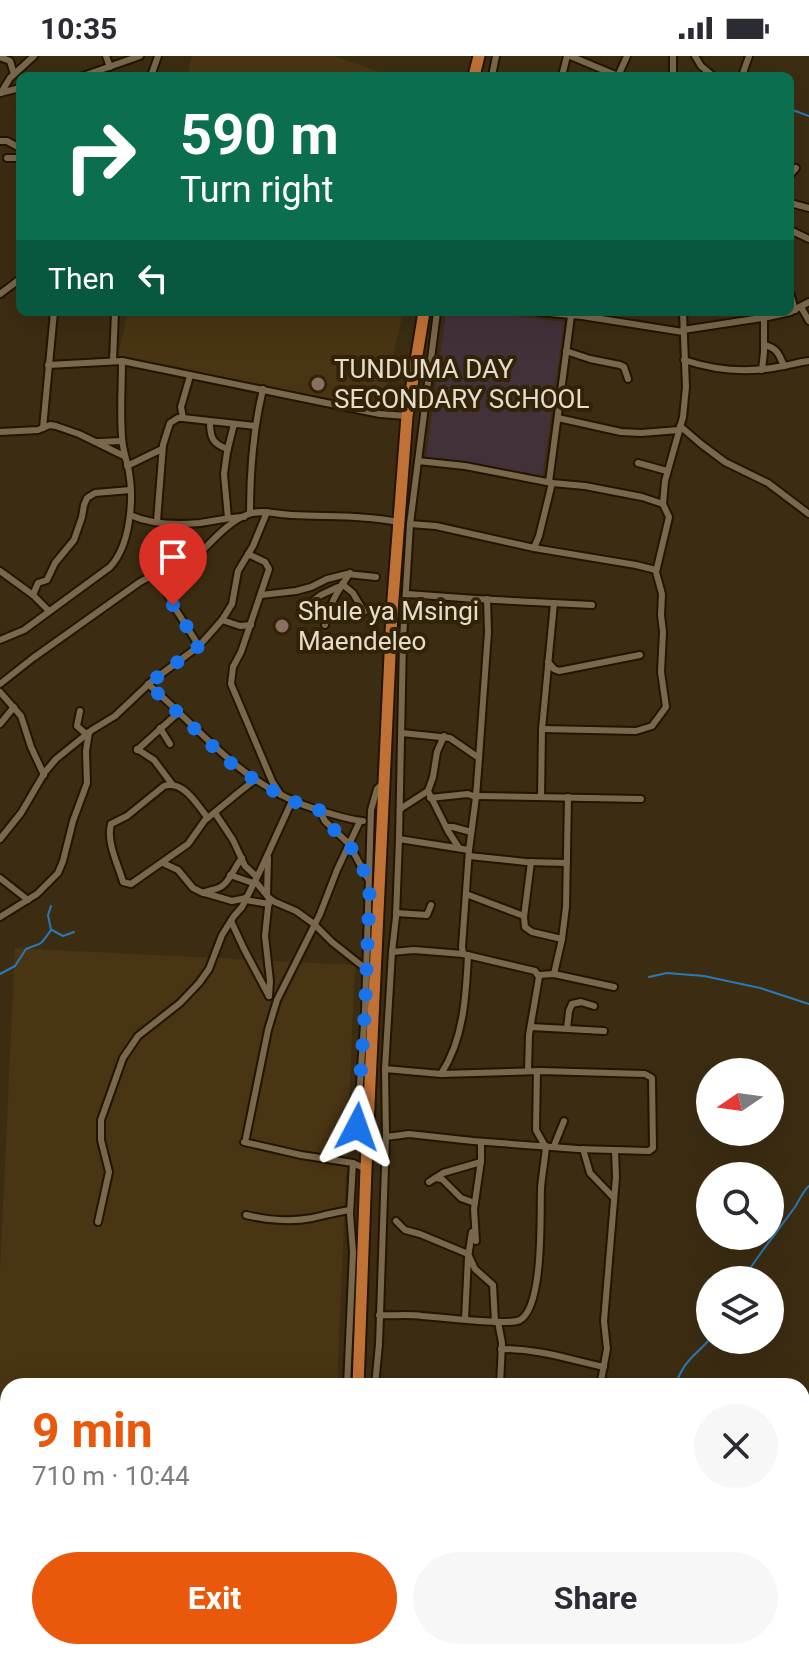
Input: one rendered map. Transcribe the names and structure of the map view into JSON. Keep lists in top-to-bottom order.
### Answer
{
  "places": ["TUNDUMA DAY SECONDARY SCHOOL", "Shule ya Msingi Maendeleo"],
  "north": "left",
  "page": {
    "status": "10:35",
    "turn": ["590 m", "Turn right"],
    "then": "Then",
    "heading": ["9 min", "710 m · 10:44"],
    "buttons": ["Exit", "Share"]
  }
}
